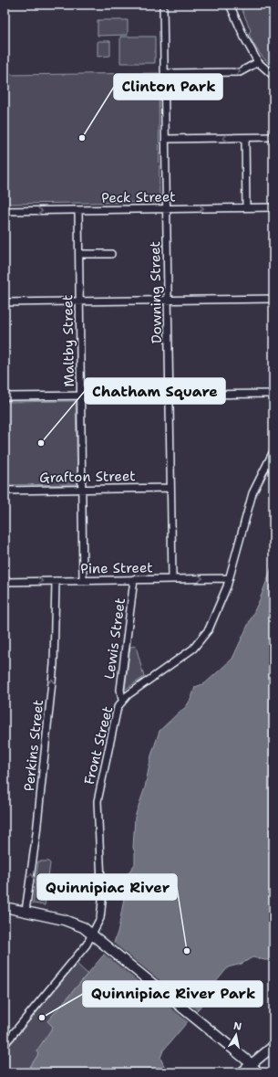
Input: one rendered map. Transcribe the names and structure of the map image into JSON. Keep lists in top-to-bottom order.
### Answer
{
  "streets": {
    "street": [
      "Peck Street",
      "Downing Street",
      "Maltby Street",
      "Grafton Street",
      "Pine Street",
      "Lewis Street",
      "Perkins Street",
      "Front Street"
    ]
  },
  "crossings": [
    ["Peck Street", "Downing Street"],
    ["Peck Street", "Maltby Street"],
    ["Downing Street", "Grafton Street"],
    ["Downing Street", "Pine Street"],
    ["Maltby Street", "Grafton Street"],
    ["Maltby Street", "Pine Street"],
    ["Pine Street", "Lewis Street"],
    ["Pine Street", "Perkins Street"],
    ["Pine Street", "Front Street"],
    ["Lewis Street", "Front Street"]
  ],
  "one_way": ["Peck Street", "Pine Street", "Perkins Street"],
  "places": [
    "Clinton Park",
    "Chatham Square",
    "Quinnipiac River",
    "Quinnipiac River Park"
  ],
  "north": "top"
}
